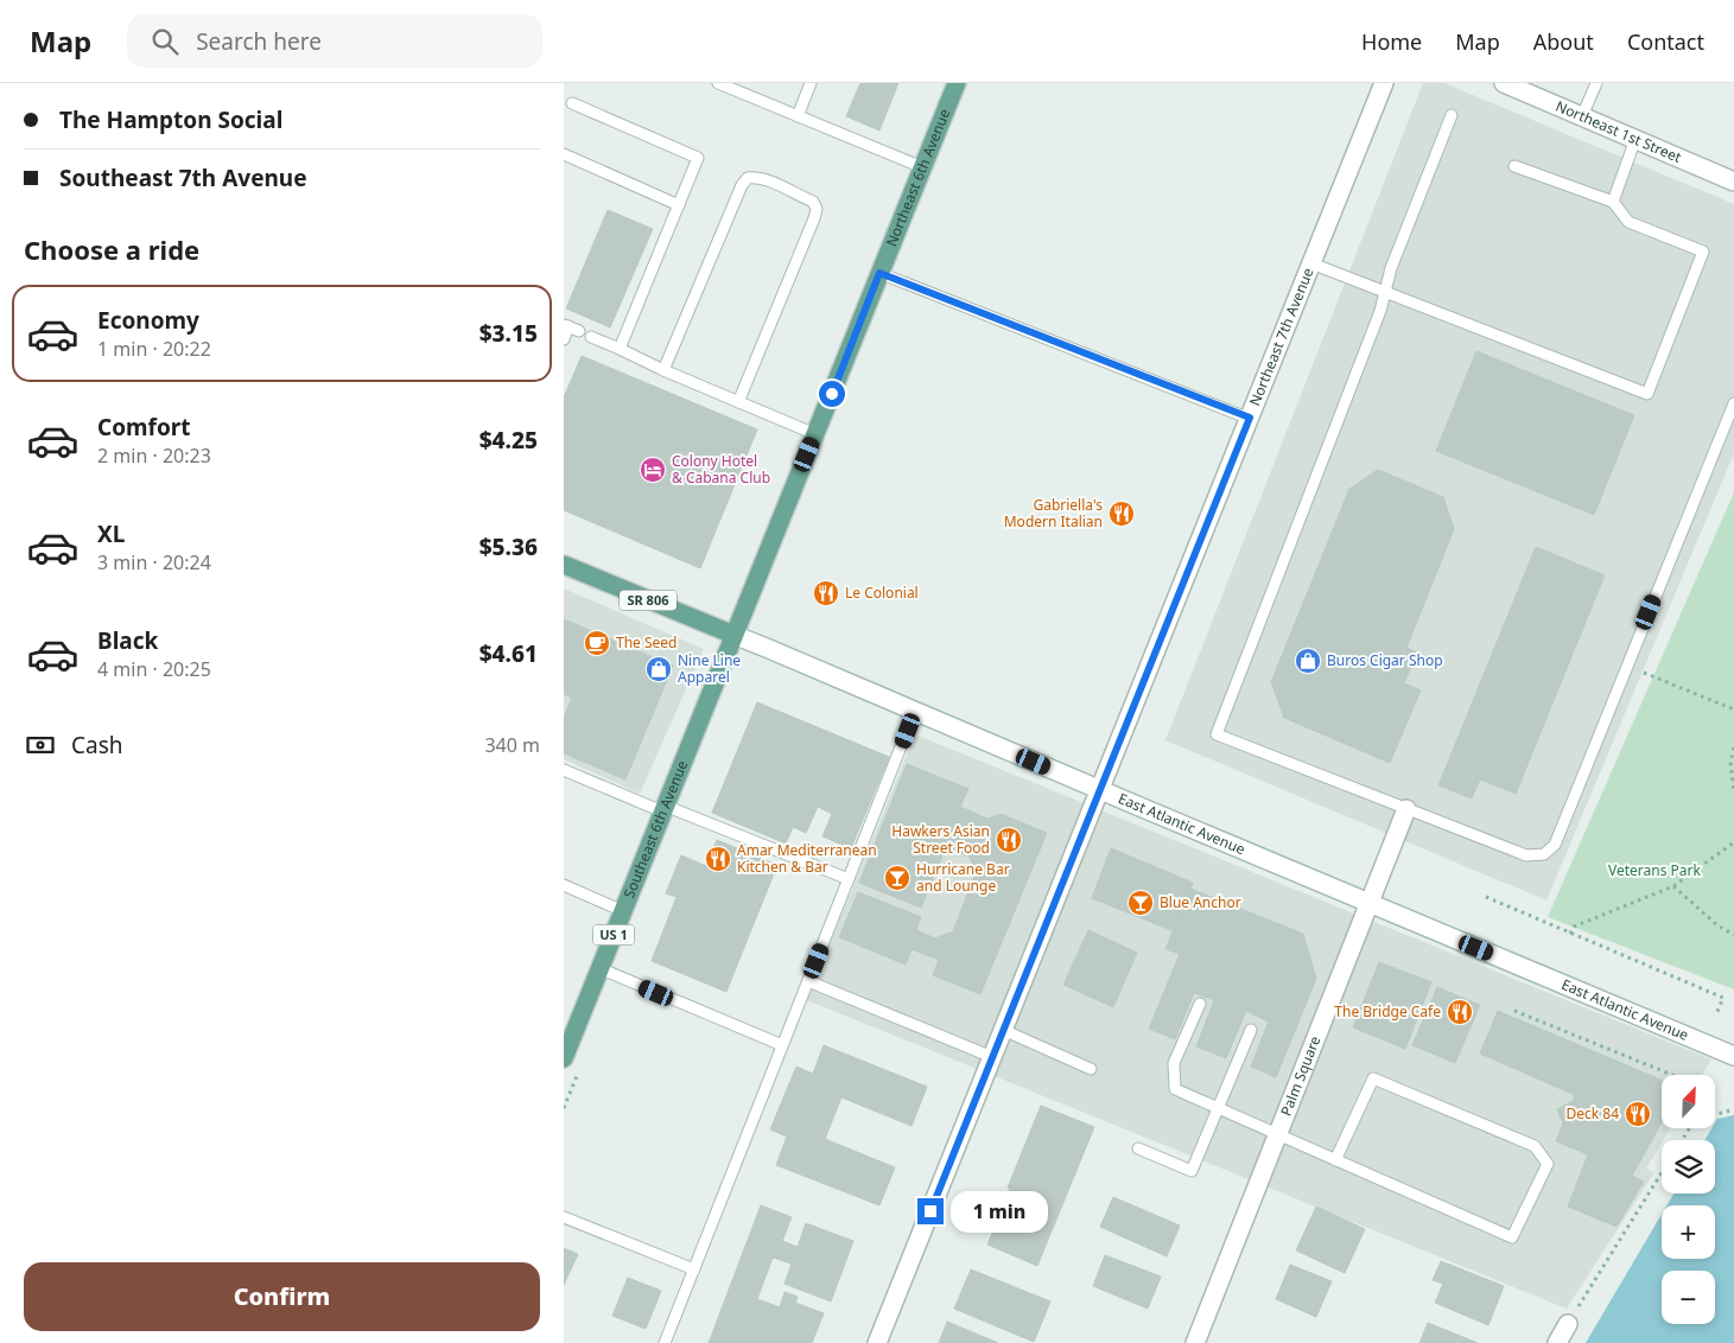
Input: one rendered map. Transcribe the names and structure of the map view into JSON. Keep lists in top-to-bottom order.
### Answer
{
  "streets": {
    "main road": [
      "Northeast 6th Avenue",
      "SR 806",
      "East Atlantic Avenue",
      "Southeast 6th Avenue",
      "US 1"
    ],
    "street": ["Northeast 1st Street", "Northeast 7th Avenue", "Palm Square"]
  },
  "crossings": [
    ["Northeast 6th Avenue", "East Atlantic Avenue"],
    ["Northeast 6th Avenue", "Southeast 6th Avenue"],
    ["Northeast 7th Avenue", "East Atlantic Avenue"],
    ["East Atlantic Avenue", "Southeast 6th Avenue"],
    ["East Atlantic Avenue", "Palm Square"]
  ],
  "parks": ["Veterans Park"],
  "places": {
    "hotel": ["Colony Hotel & Cabana Club"],
    "restaurant": [
      "Gabriella's Modern Italian",
      "Le Colonial",
      "Hawkers Asian Street Food",
      "Amar Mediterranean Kitchen & Bar",
      "The Bridge Cafe",
      "Deck 84"
    ],
    "cafe": ["The Seed"],
    "shop": ["Buros Cigar Shop", "Nine Line Apparel"],
    "bar": ["Hurricane Bar and Lounge", "Blue Anchor"]
  },
  "north": "top right",
  "page": {
    "header": "Map",
    "search": "Search here",
    "nav": [
      "Home",
      "Map",
      "About",
      "Contact"
    ],
    "banner": ["The Hampton Social", "Southeast 7th Avenue"],
    "heading": "Choose a ride",
    "list": [
      {
        "name": "Economy",
        "note": "1 min · 20:22",
        "value": "$3.15"
      },
      {
        "name": "Comfort",
        "note": "2 min · 20:23",
        "value": "$4.25"
      },
      {
        "name": "XL",
        "note": "3 min · 20:24",
        "value": "$5.36"
      },
      {
        "name": "Black",
        "note": "4 min · 20:25",
        "value": "$4.61"
      }
    ],
    "pay": ["Cash", "340 m"],
    "map_buttons": ["+", "−"],
    "bubble": "1 min",
    "buttons": "Confirm"
  }
}
